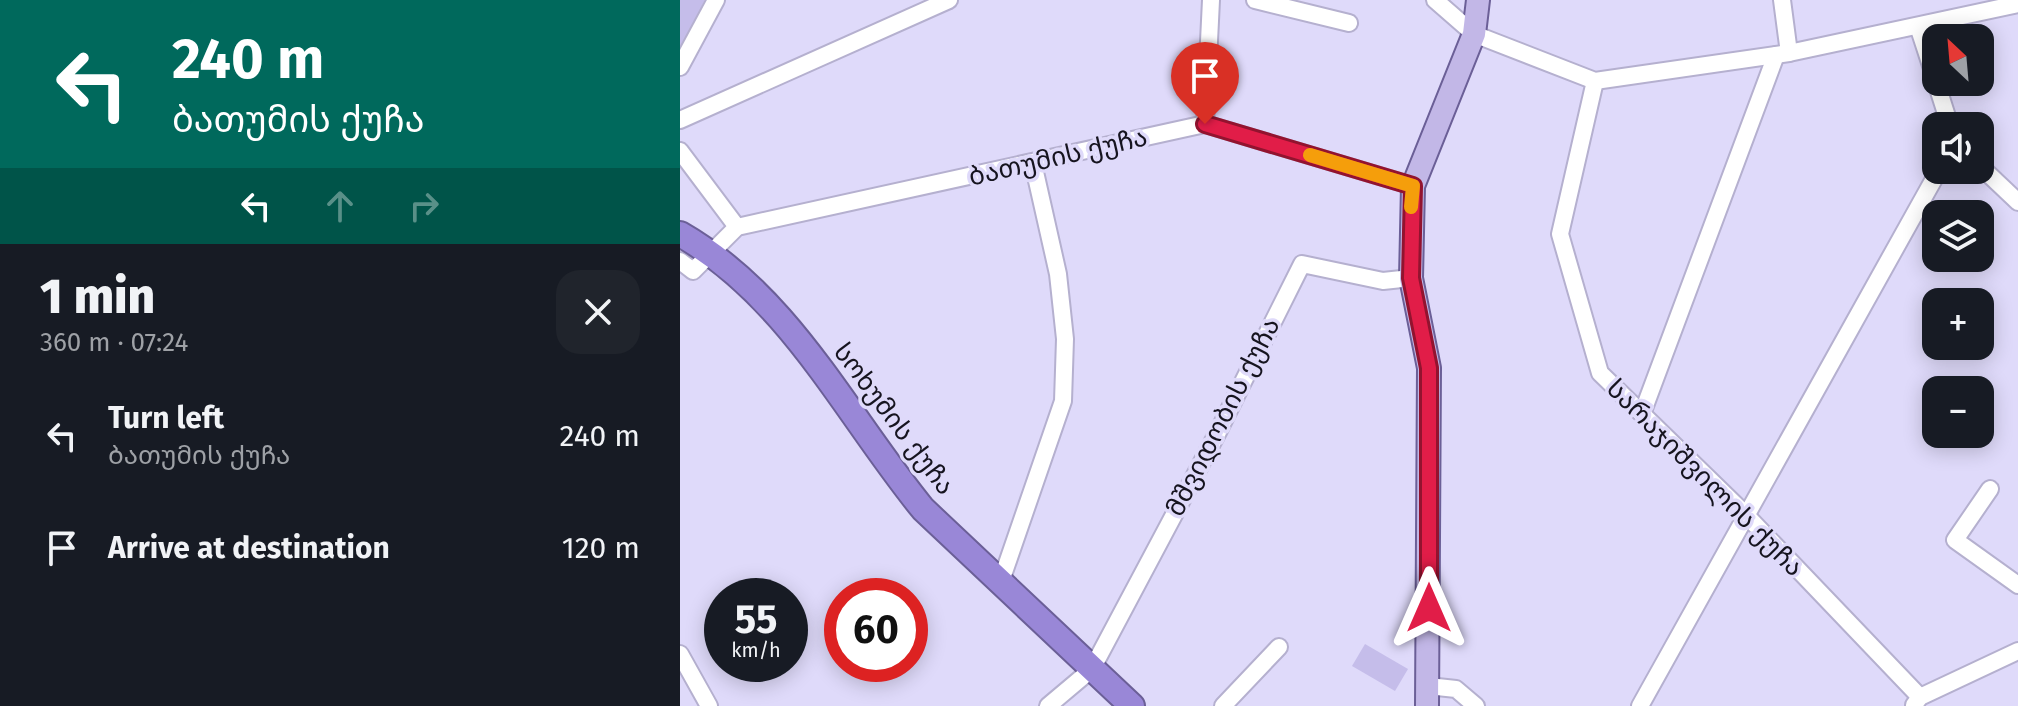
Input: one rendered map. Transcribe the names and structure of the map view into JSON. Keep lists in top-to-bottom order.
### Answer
{
  "streets": {
    "highway": ["სოხუმის ქუჩა"],
    "street": ["ბათუმის ქუჩა", "მშვიდობის ქუჩა", "სარაჯიშვილის ქუჩა"]
  },
  "crossings": [
    ["მშვიდობის ქუჩა", "სოხუმის ქუჩა"]
  ],
  "north": "top left",
  "page": {
    "turn": ["240 m", "ბათუმის ქუჩა"],
    "map_buttons": ["+", "−"],
    "heading": ["1 min", "360 m · 07:24"],
    "list": [
      {
        "name": "Turn left",
        "note": "ბათუმის ქუჩა",
        "value": "240 m"
      },
      {
        "name": "Arrive at destination",
        "value": "120 m"
      }
    ],
    "speed": "55 km/h",
    "limit": "60"
  }
}
